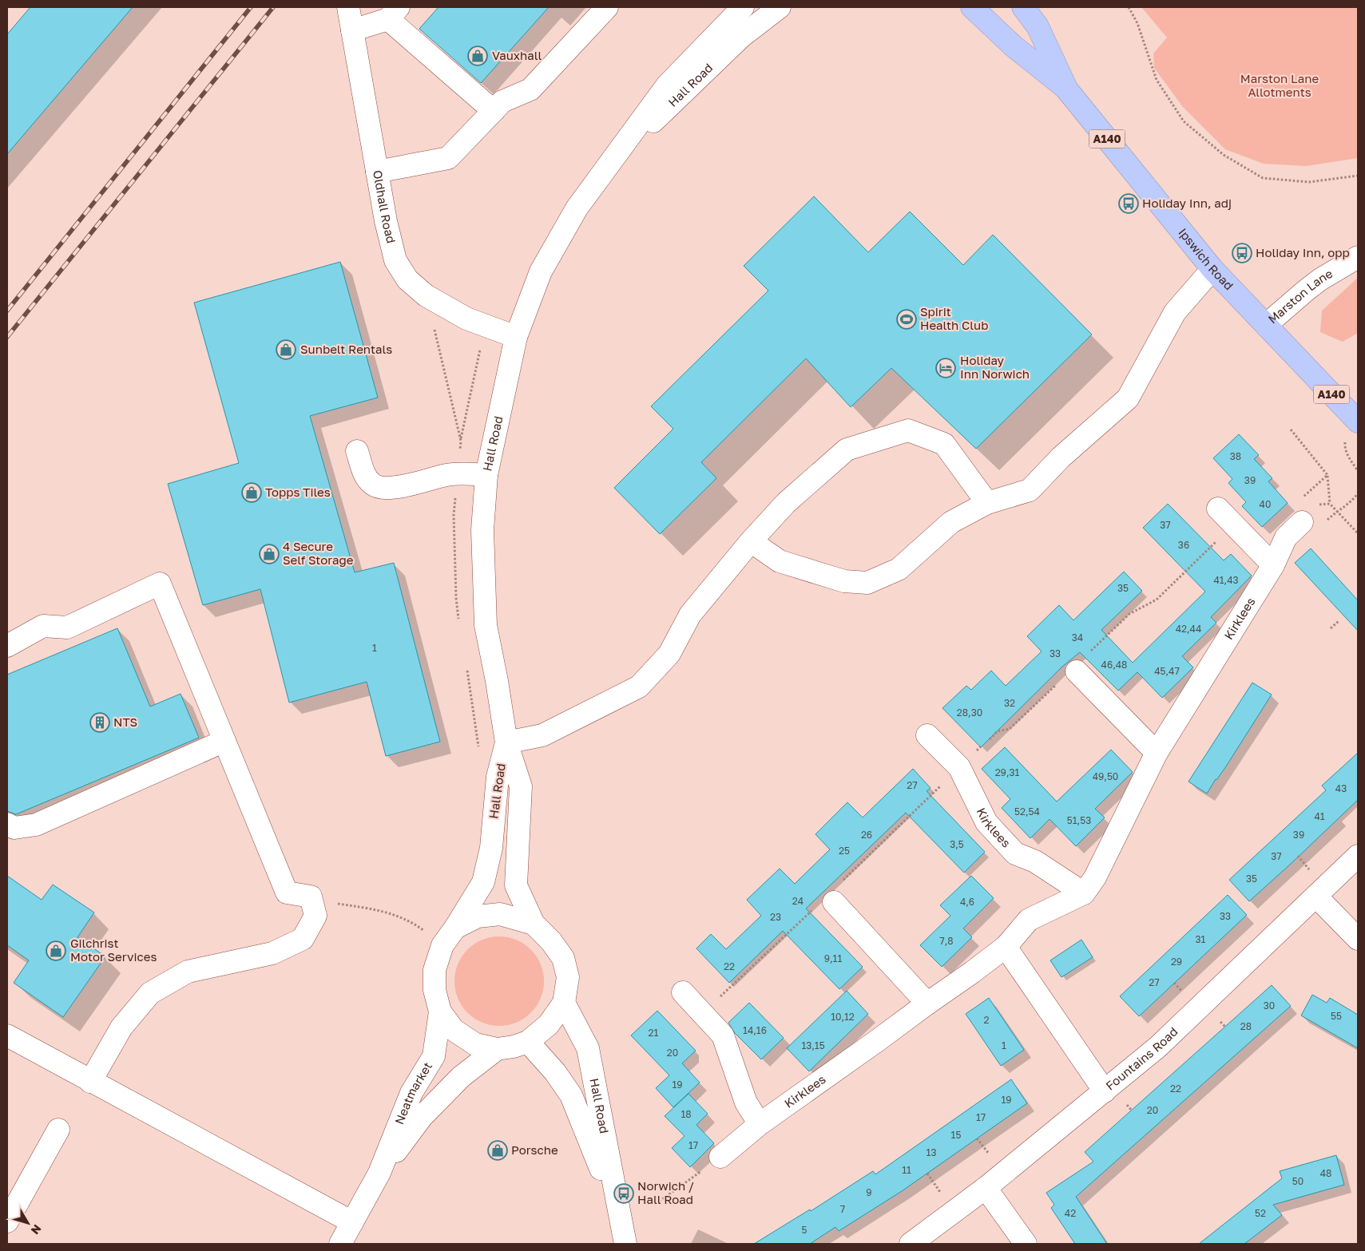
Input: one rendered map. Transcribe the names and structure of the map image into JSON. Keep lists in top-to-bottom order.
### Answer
{
  "streets": {
    "highway": ["A140", "Ipswich Road"],
    "street": [
      "Hall Road",
      "Oldhall Road",
      "Marston Lane",
      "Kirklees",
      "Fountains Road",
      "Neatmarket"
    ]
  },
  "crossings": [
    ["Hall Road", "Oldhall Road"],
    ["Hall Road", "Neatmarket"],
    ["Ipswich Road", "Marston Lane"]
  ],
  "parks": ["Marston Lane Allotments"],
  "places": {
    "shop": [
      "Vauxhall",
      "Sunbelt Rentals",
      "Topps Tiles",
      "4 Secure Self Storage",
      "Gilchrist Motor Services",
      "Porsche"
    ],
    "bus stop": ["Holiday Inn, adj", "Holiday Inn, opp", "Norwich / Hall Road"],
    "sports": ["Spirit Health Club"],
    "hotel": ["Holiday Inn Norwich"],
    "building": ["NTS"]
  },
  "house_numbers": [
    "38",
    "39",
    "40",
    "37",
    "36",
    "41,43",
    "35",
    "42,44",
    "34",
    "1",
    "33",
    "46,48",
    "45,47",
    "32",
    "28,30",
    "29,31",
    "49,50",
    "27",
    "43",
    "52,54",
    "41",
    "51,53",
    "26",
    "39",
    "3,5",
    "25",
    "37",
    "35",
    "24",
    "4,6",
    "33",
    "23",
    "31",
    "7,8",
    "9,11",
    "29",
    "22",
    "27",
    "30",
    "55",
    "10,12",
    "2",
    "28",
    "14,16",
    "21",
    "13,15",
    "1",
    "20",
    "19",
    "22",
    "19",
    "20",
    "18",
    "17",
    "15",
    "17",
    "13",
    "11",
    "48",
    "50",
    "9",
    "7",
    "42",
    "52",
    "5"
  ],
  "north": "bottom right"
}
